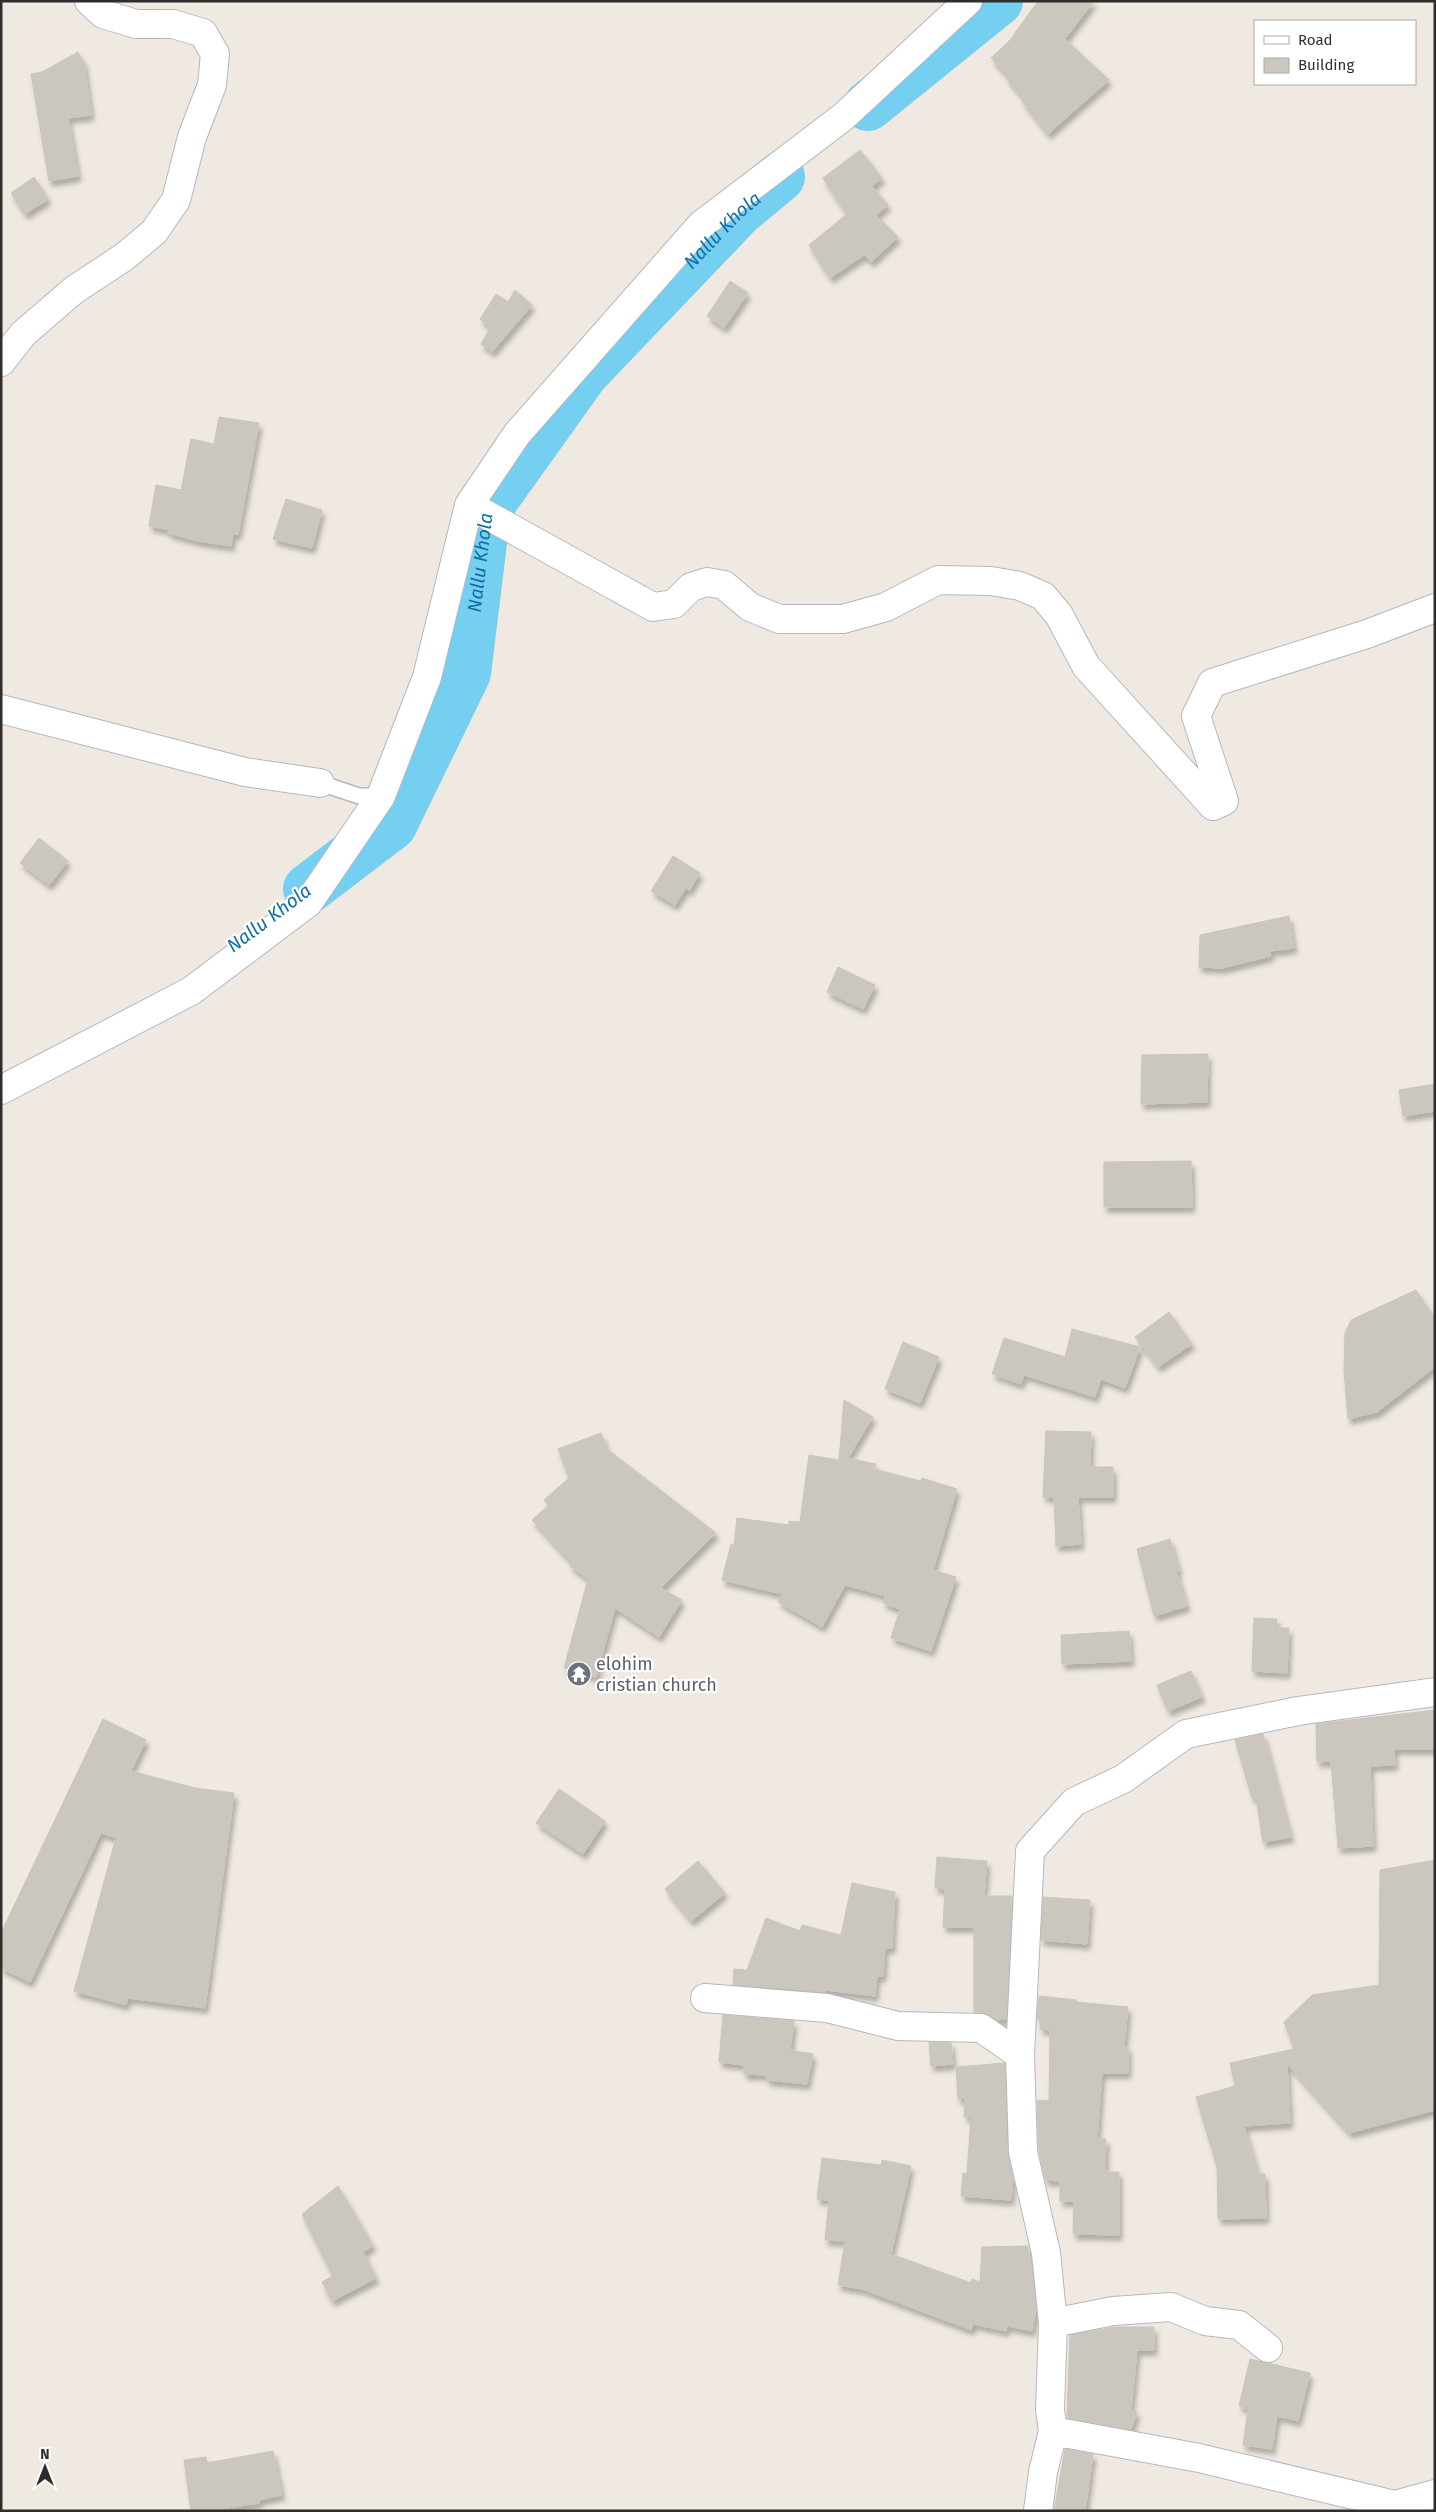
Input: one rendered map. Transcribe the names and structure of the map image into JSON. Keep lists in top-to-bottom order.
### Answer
{
  "water": ["Nallu Khola"],
  "places": {
    "temple": ["elohim cristian church"]
  },
  "legend": ["Road", "Building"],
  "north": "top"
}
